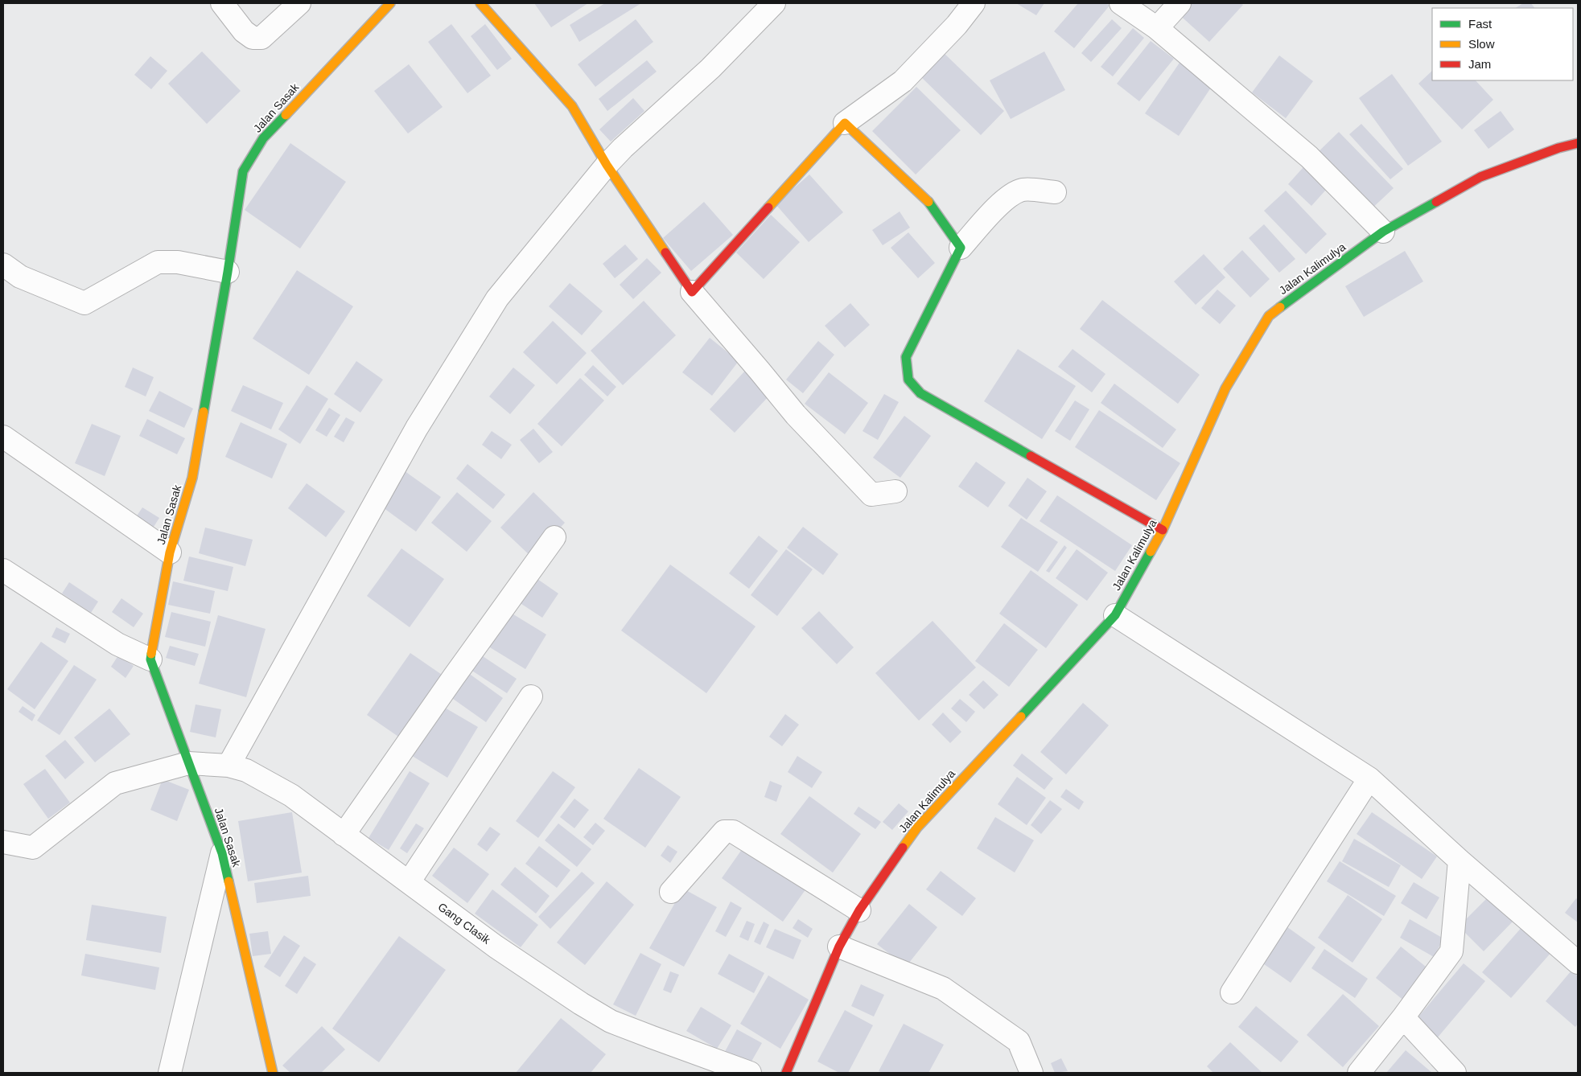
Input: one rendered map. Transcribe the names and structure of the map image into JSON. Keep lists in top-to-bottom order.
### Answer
{
  "streets": {
    "street": ["Jalan Sasak", "Jalan Kalimulya", "Gang Clasik"]
  },
  "crossings": [
    ["Jalan Sasak", "Gang Clasik"]
  ],
  "legend": ["Fast", "Slow", "Jam"]
}
